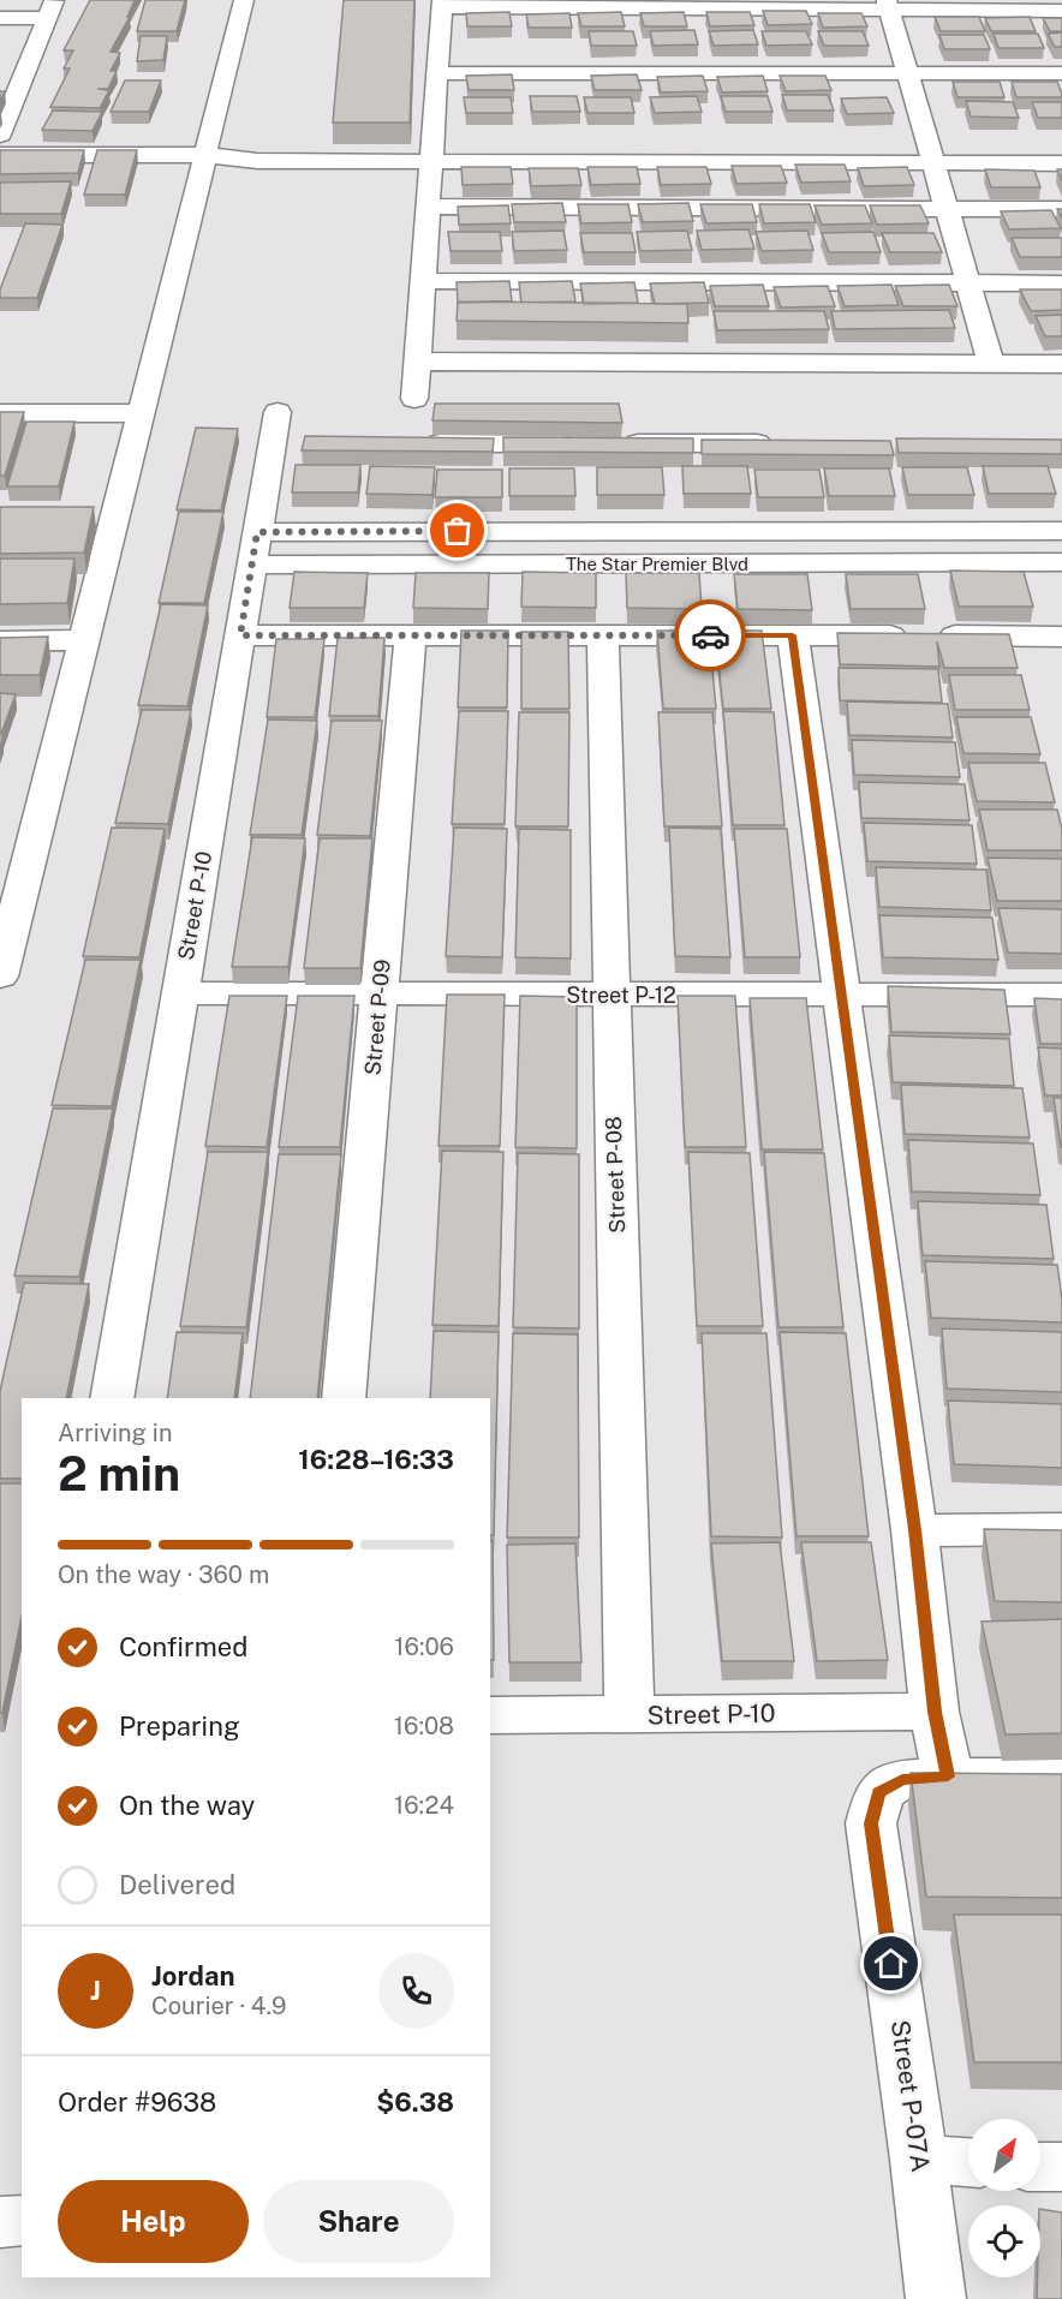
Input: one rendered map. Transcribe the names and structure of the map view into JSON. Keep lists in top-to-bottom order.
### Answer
{
  "streets": {
    "street": [
      "The Star Premier Blvd",
      "Street P-10",
      "Street P-12",
      "Street P-09",
      "Street P-08",
      "Street P-07A"
    ]
  },
  "crossings": [
    ["The Star Premier Blvd", "Street P-10"],
    ["Street P-10", "Street P-12"],
    ["Street P-10", "Street P-08"],
    ["Street P-12", "Street P-09"],
    ["Street P-12", "Street P-08"]
  ],
  "north": "top right",
  "page": {
    "heading": ["2 min", "Arriving in", "16:28–16:33"],
    "panel": [
      "Jordan",
      "Courier · 4.9",
      "Order #9638",
      "$6.38"
    ],
    "bar": "On the way · 360 m",
    "list": [
      ["Confirmed", "16:06"],
      ["Preparing", "16:08"],
      ["On the way", "16:24"],
      "Delivered"
    ],
    "round": "J",
    "buttons": ["Help", "Share"]
  }
}
